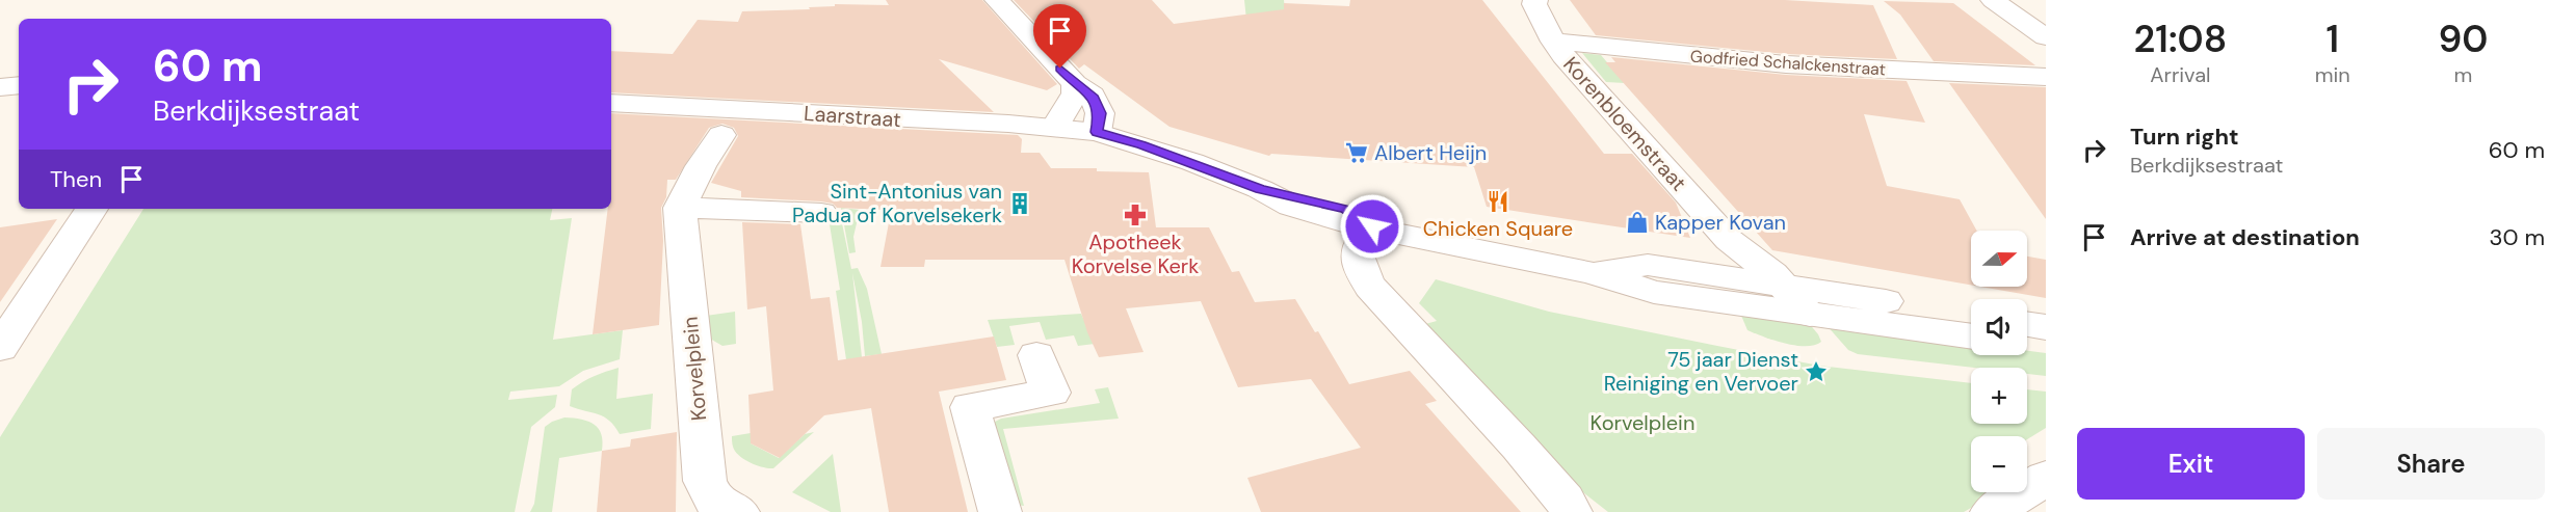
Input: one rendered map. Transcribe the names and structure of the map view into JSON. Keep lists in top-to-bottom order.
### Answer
{
  "streets": {
    "street": [
      "Godfried Schalckenstraat",
      "Laarstraat",
      "Korenbloemstraat",
      "Korvelplein"
    ]
  },
  "crossings": [
    ["Godfried Schalckenstraat", "Korenbloemstraat"]
  ],
  "parks": ["Korvelplein"],
  "places": {
    "supermarket": ["Albert Heijn"],
    "restaurant": ["Chicken Square"],
    "building": ["Sint-Antonius van Padua of Korvelsekerk"],
    "pharmacy": ["Apotheek Korvelse Kerk"],
    "shop": ["Kapper Kovan"],
    "place": ["75 jaar Dienst Reiniging en Vervoer"]
  },
  "north": "right",
  "page": {
    "eta": [
      "21:08",
      "Arrival",
      "1",
      "min",
      "90",
      "m"
    ],
    "turn": ["60 m", "Berkdijksestraat"],
    "list": [
      {
        "name": "Turn right",
        "note": "Berkdijksestraat",
        "value": "60 m"
      },
      {
        "name": "Arrive at destination",
        "value": "30 m"
      }
    ],
    "then": "Then",
    "map_buttons": ["+", "−"],
    "buttons": ["Exit", "Share"]
  }
}
